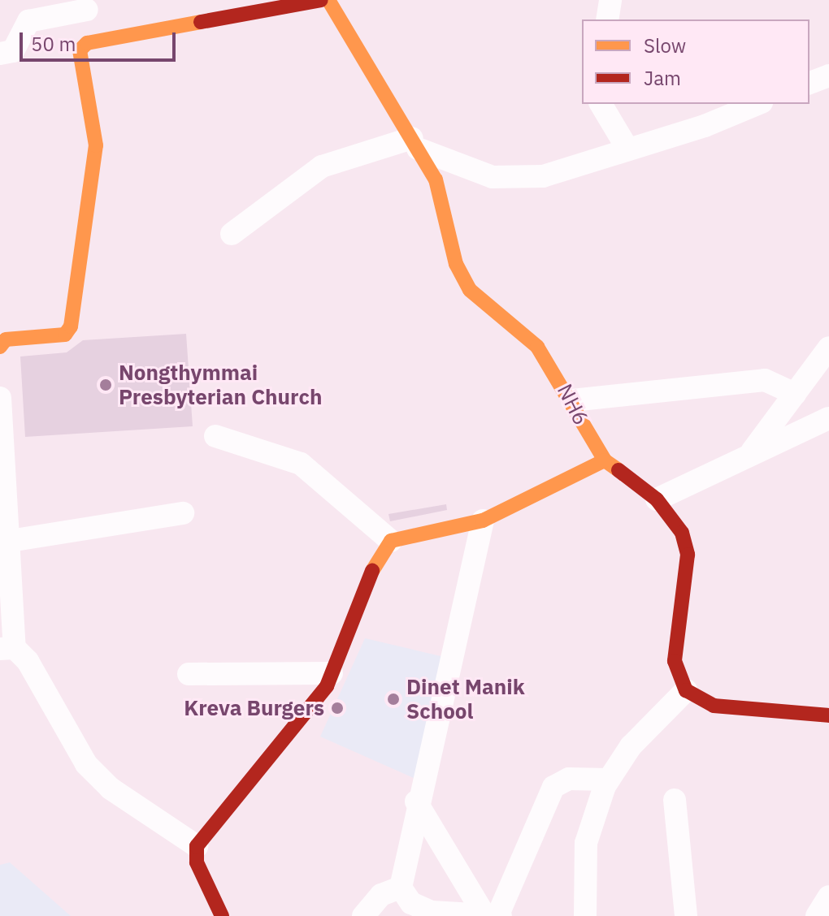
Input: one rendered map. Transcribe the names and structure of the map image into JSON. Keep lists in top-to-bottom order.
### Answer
{
  "streets": {
    "main road": ["NH6"]
  },
  "places": ["Nongthymmai Presbyterian Church", "Dinet Manik School", "Kreva Burgers"],
  "legend": ["Slow", "Jam"],
  "scale_bar": "50 m"
}
